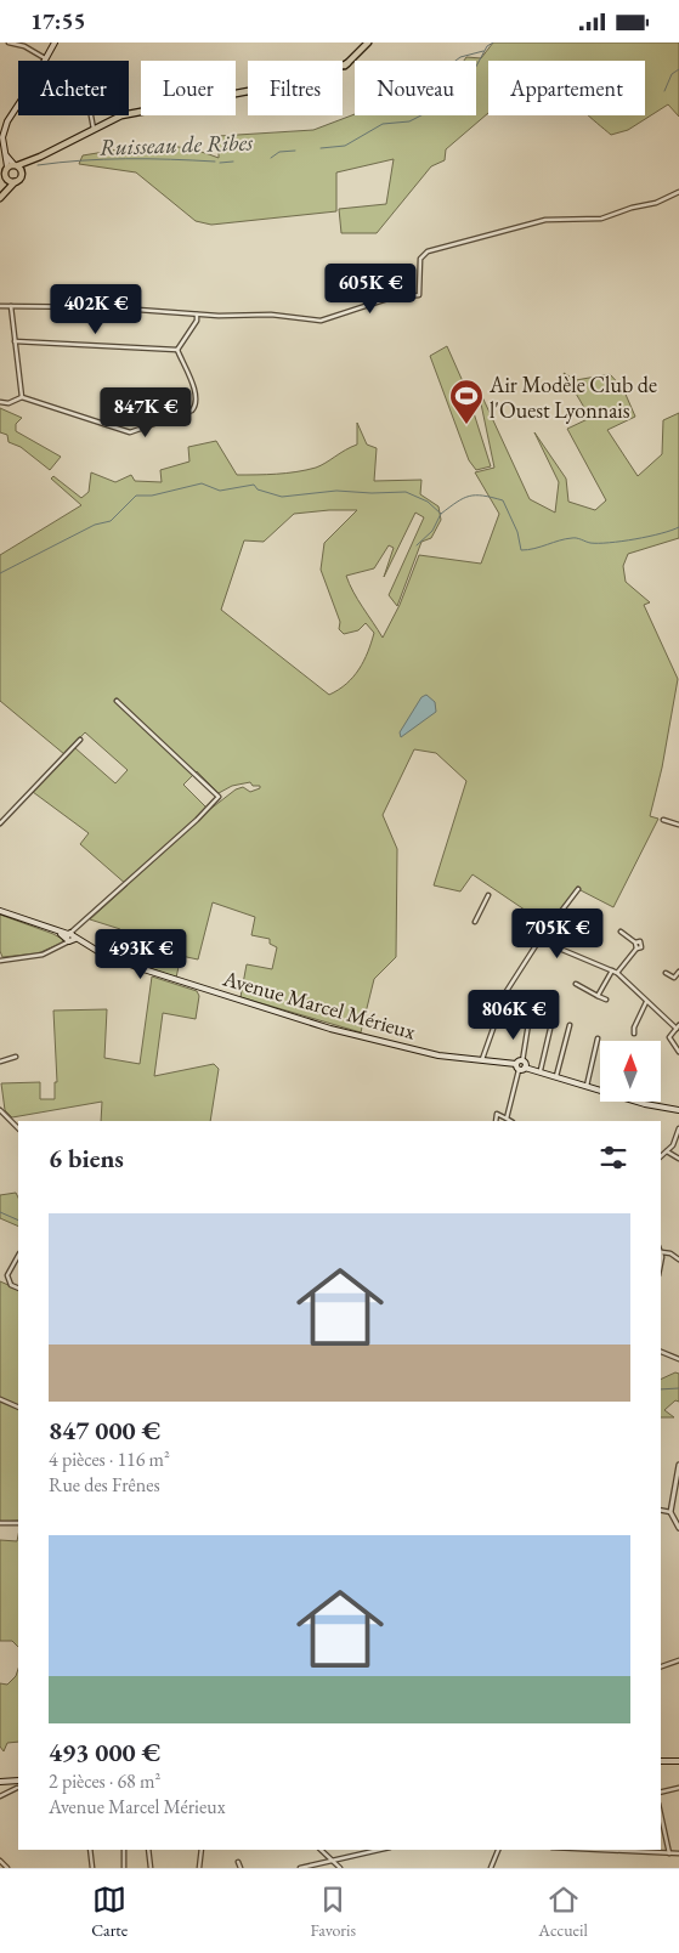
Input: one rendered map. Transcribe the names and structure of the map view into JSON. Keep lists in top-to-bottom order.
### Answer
{
  "streets": {
    "main road": ["Avenue Marcel Mérieux"]
  },
  "water": ["Ruisseau de Ribes"],
  "places": {
    "sports": ["Air Modèle Club de l'Ouest Lyonnais"]
  },
  "north": "top",
  "page": {
    "status": "17:55",
    "chip": [
      "Acheter",
      "Louer",
      "Filtres",
      "Nouveau",
      "Appartement"
    ],
    "price": [
      "605K €",
      "402K €",
      "847K €",
      "705K €",
      "493K €",
      "806K €"
    ],
    "heading": "6 biens",
    "list": [
      {
        "name": "847 000 €",
        "note": "4 pièces · 116 m² · Rue des Frênes"
      },
      {
        "name": "493 000 €",
        "note": "2 pièces · 68 m² · Avenue Marcel Mérieux"
      }
    ],
    "tabs": ["Carte", "Favoris", "Accueil"]
  }
}
